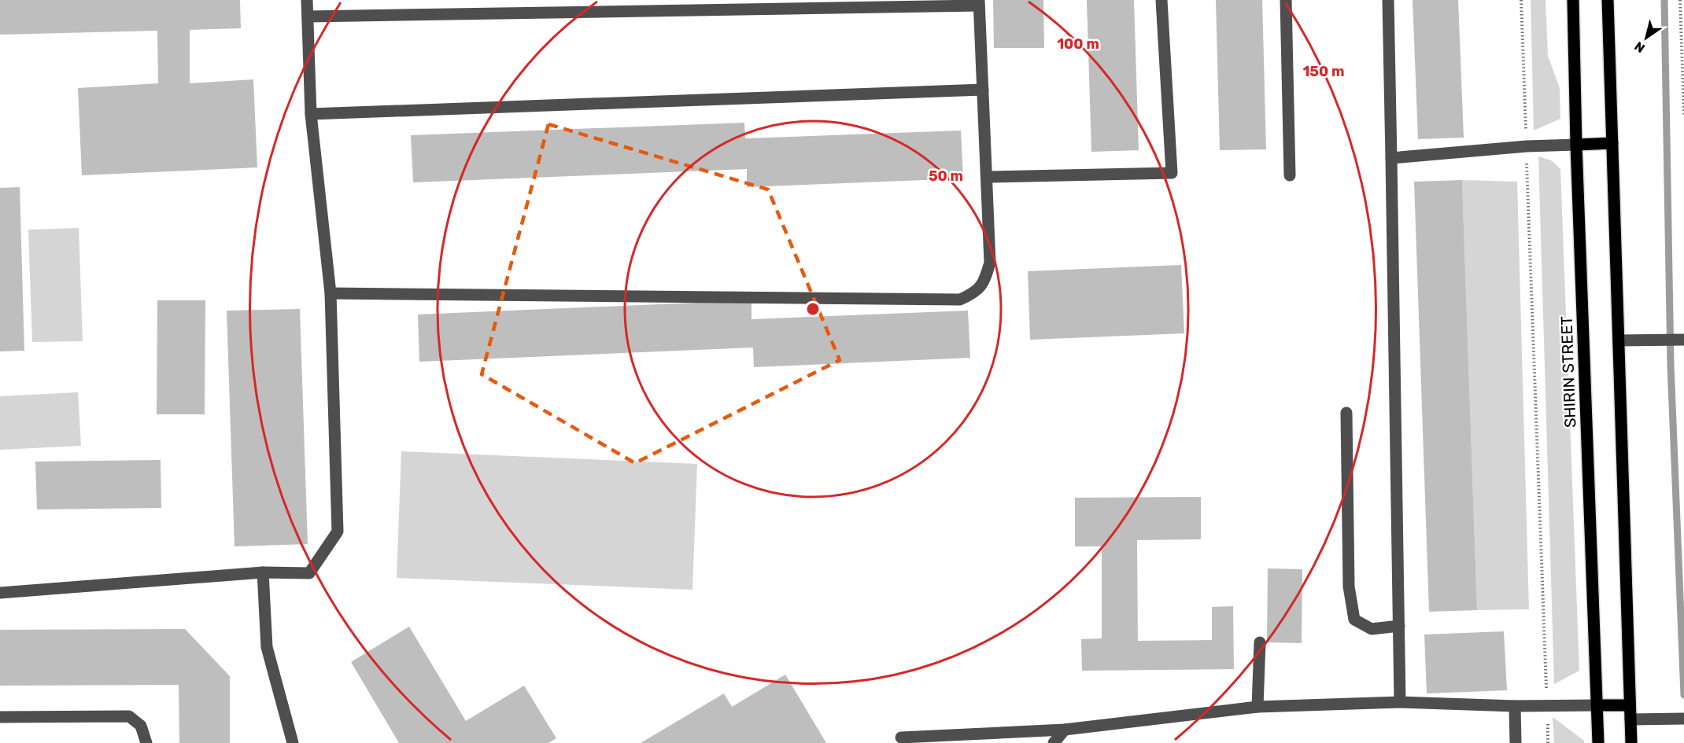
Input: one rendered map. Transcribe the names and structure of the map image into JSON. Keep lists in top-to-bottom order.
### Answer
{
  "streets": {
    "main road": ["SHIRIN STREET"]
  },
  "north": "bottom left",
  "rings": ["100 m", "150 m", "50 m"]
}
